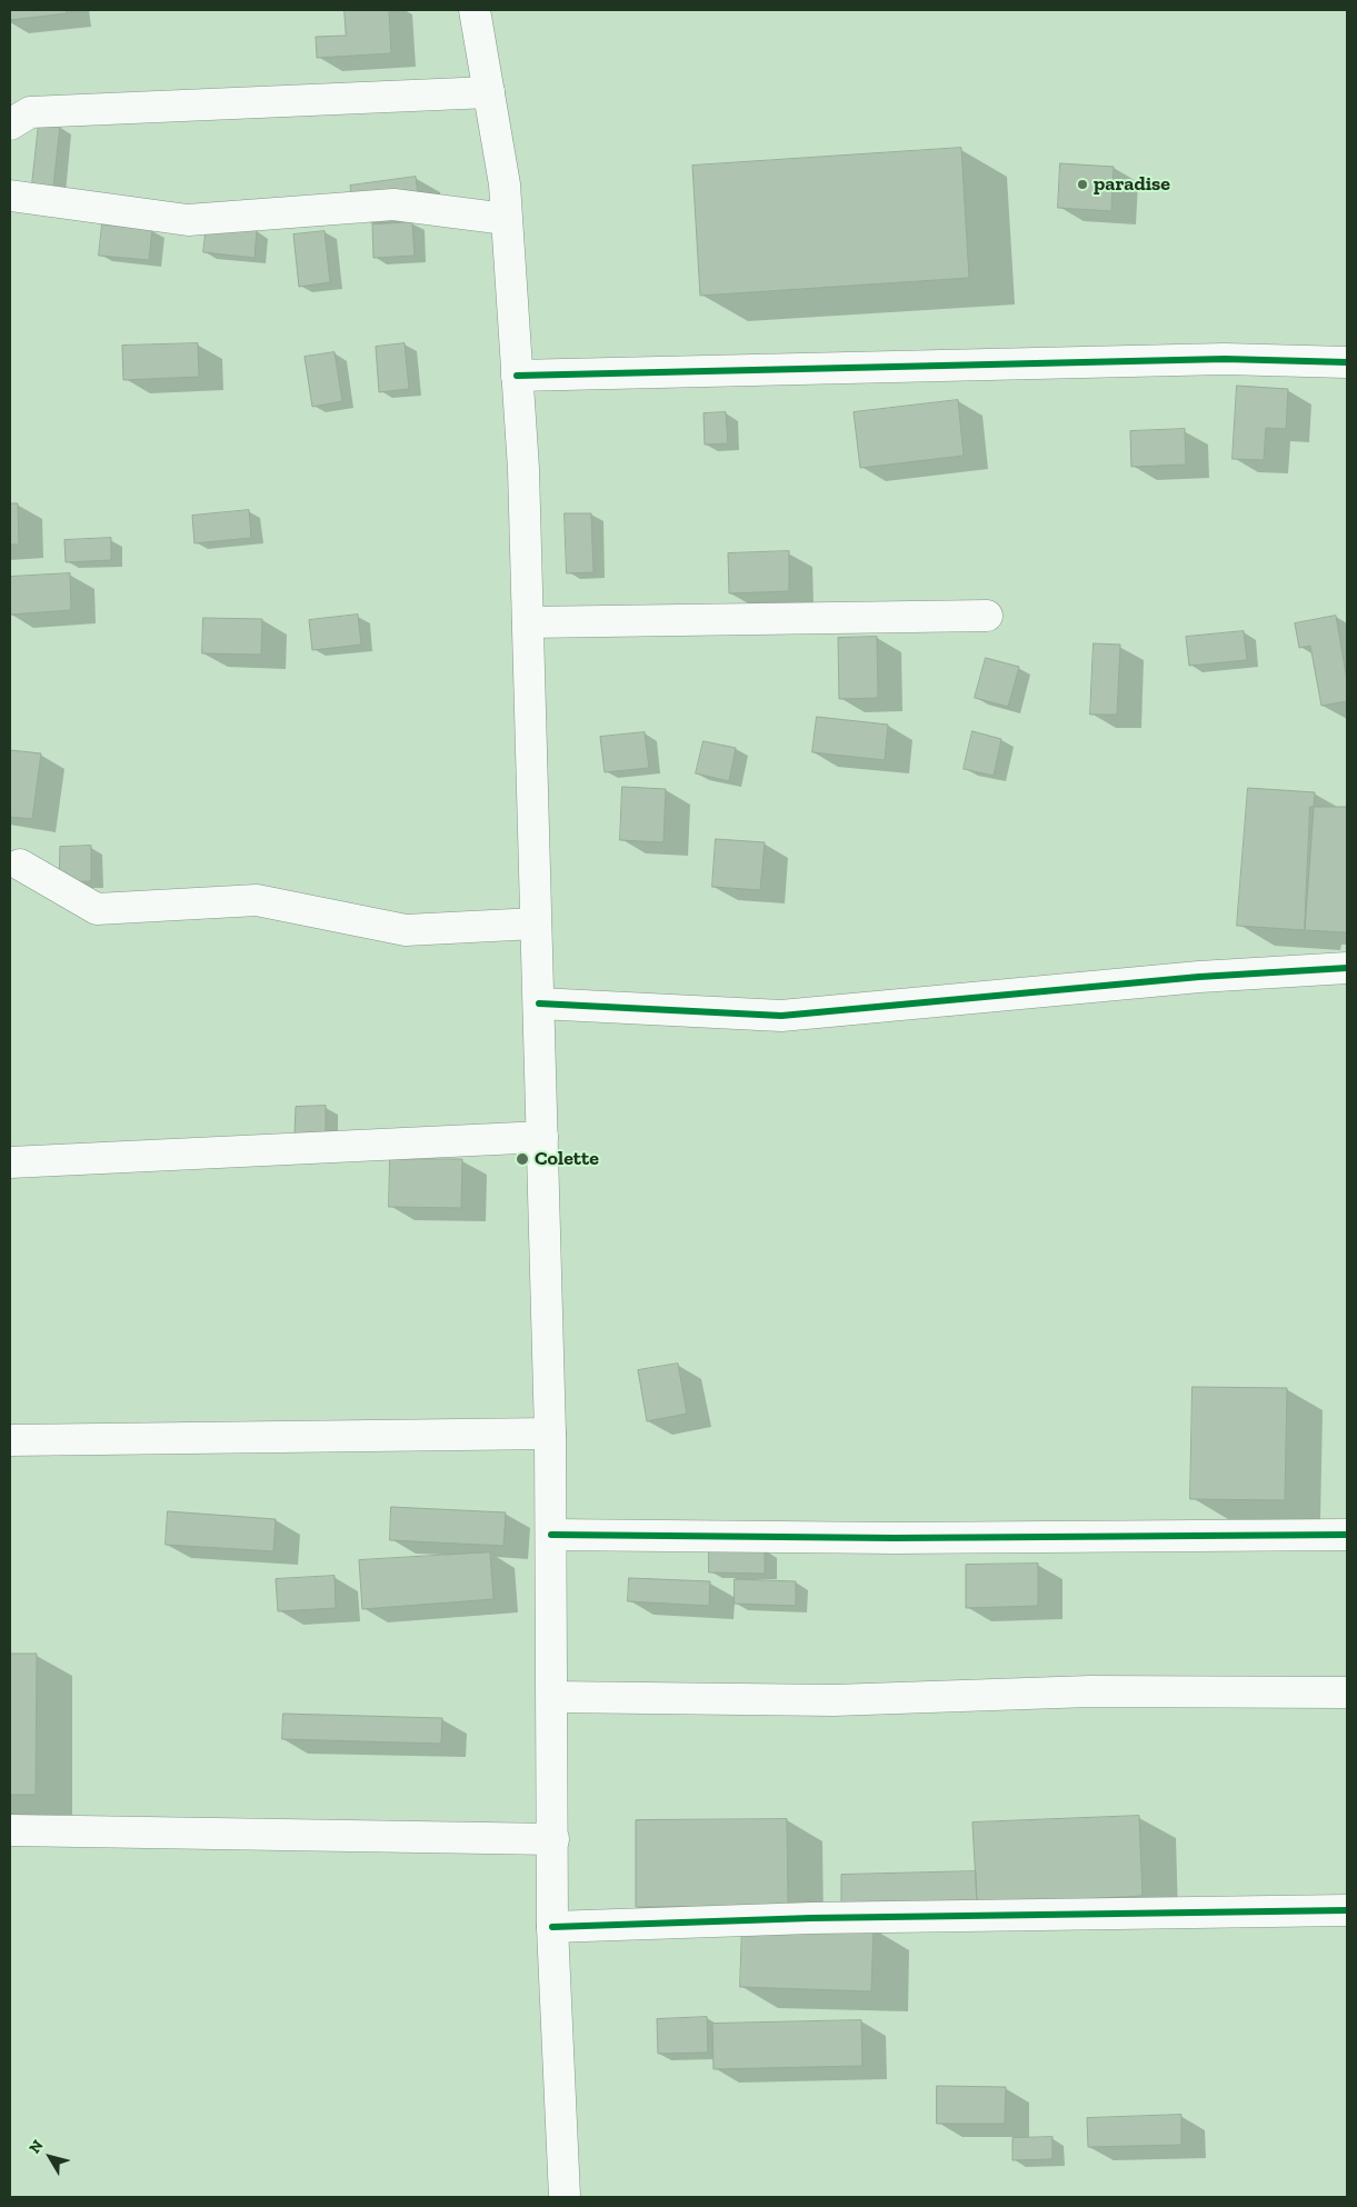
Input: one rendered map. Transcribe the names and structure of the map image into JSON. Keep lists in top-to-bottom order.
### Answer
{
  "places": ["paradise", "Colette"],
  "north": "top left"
}
